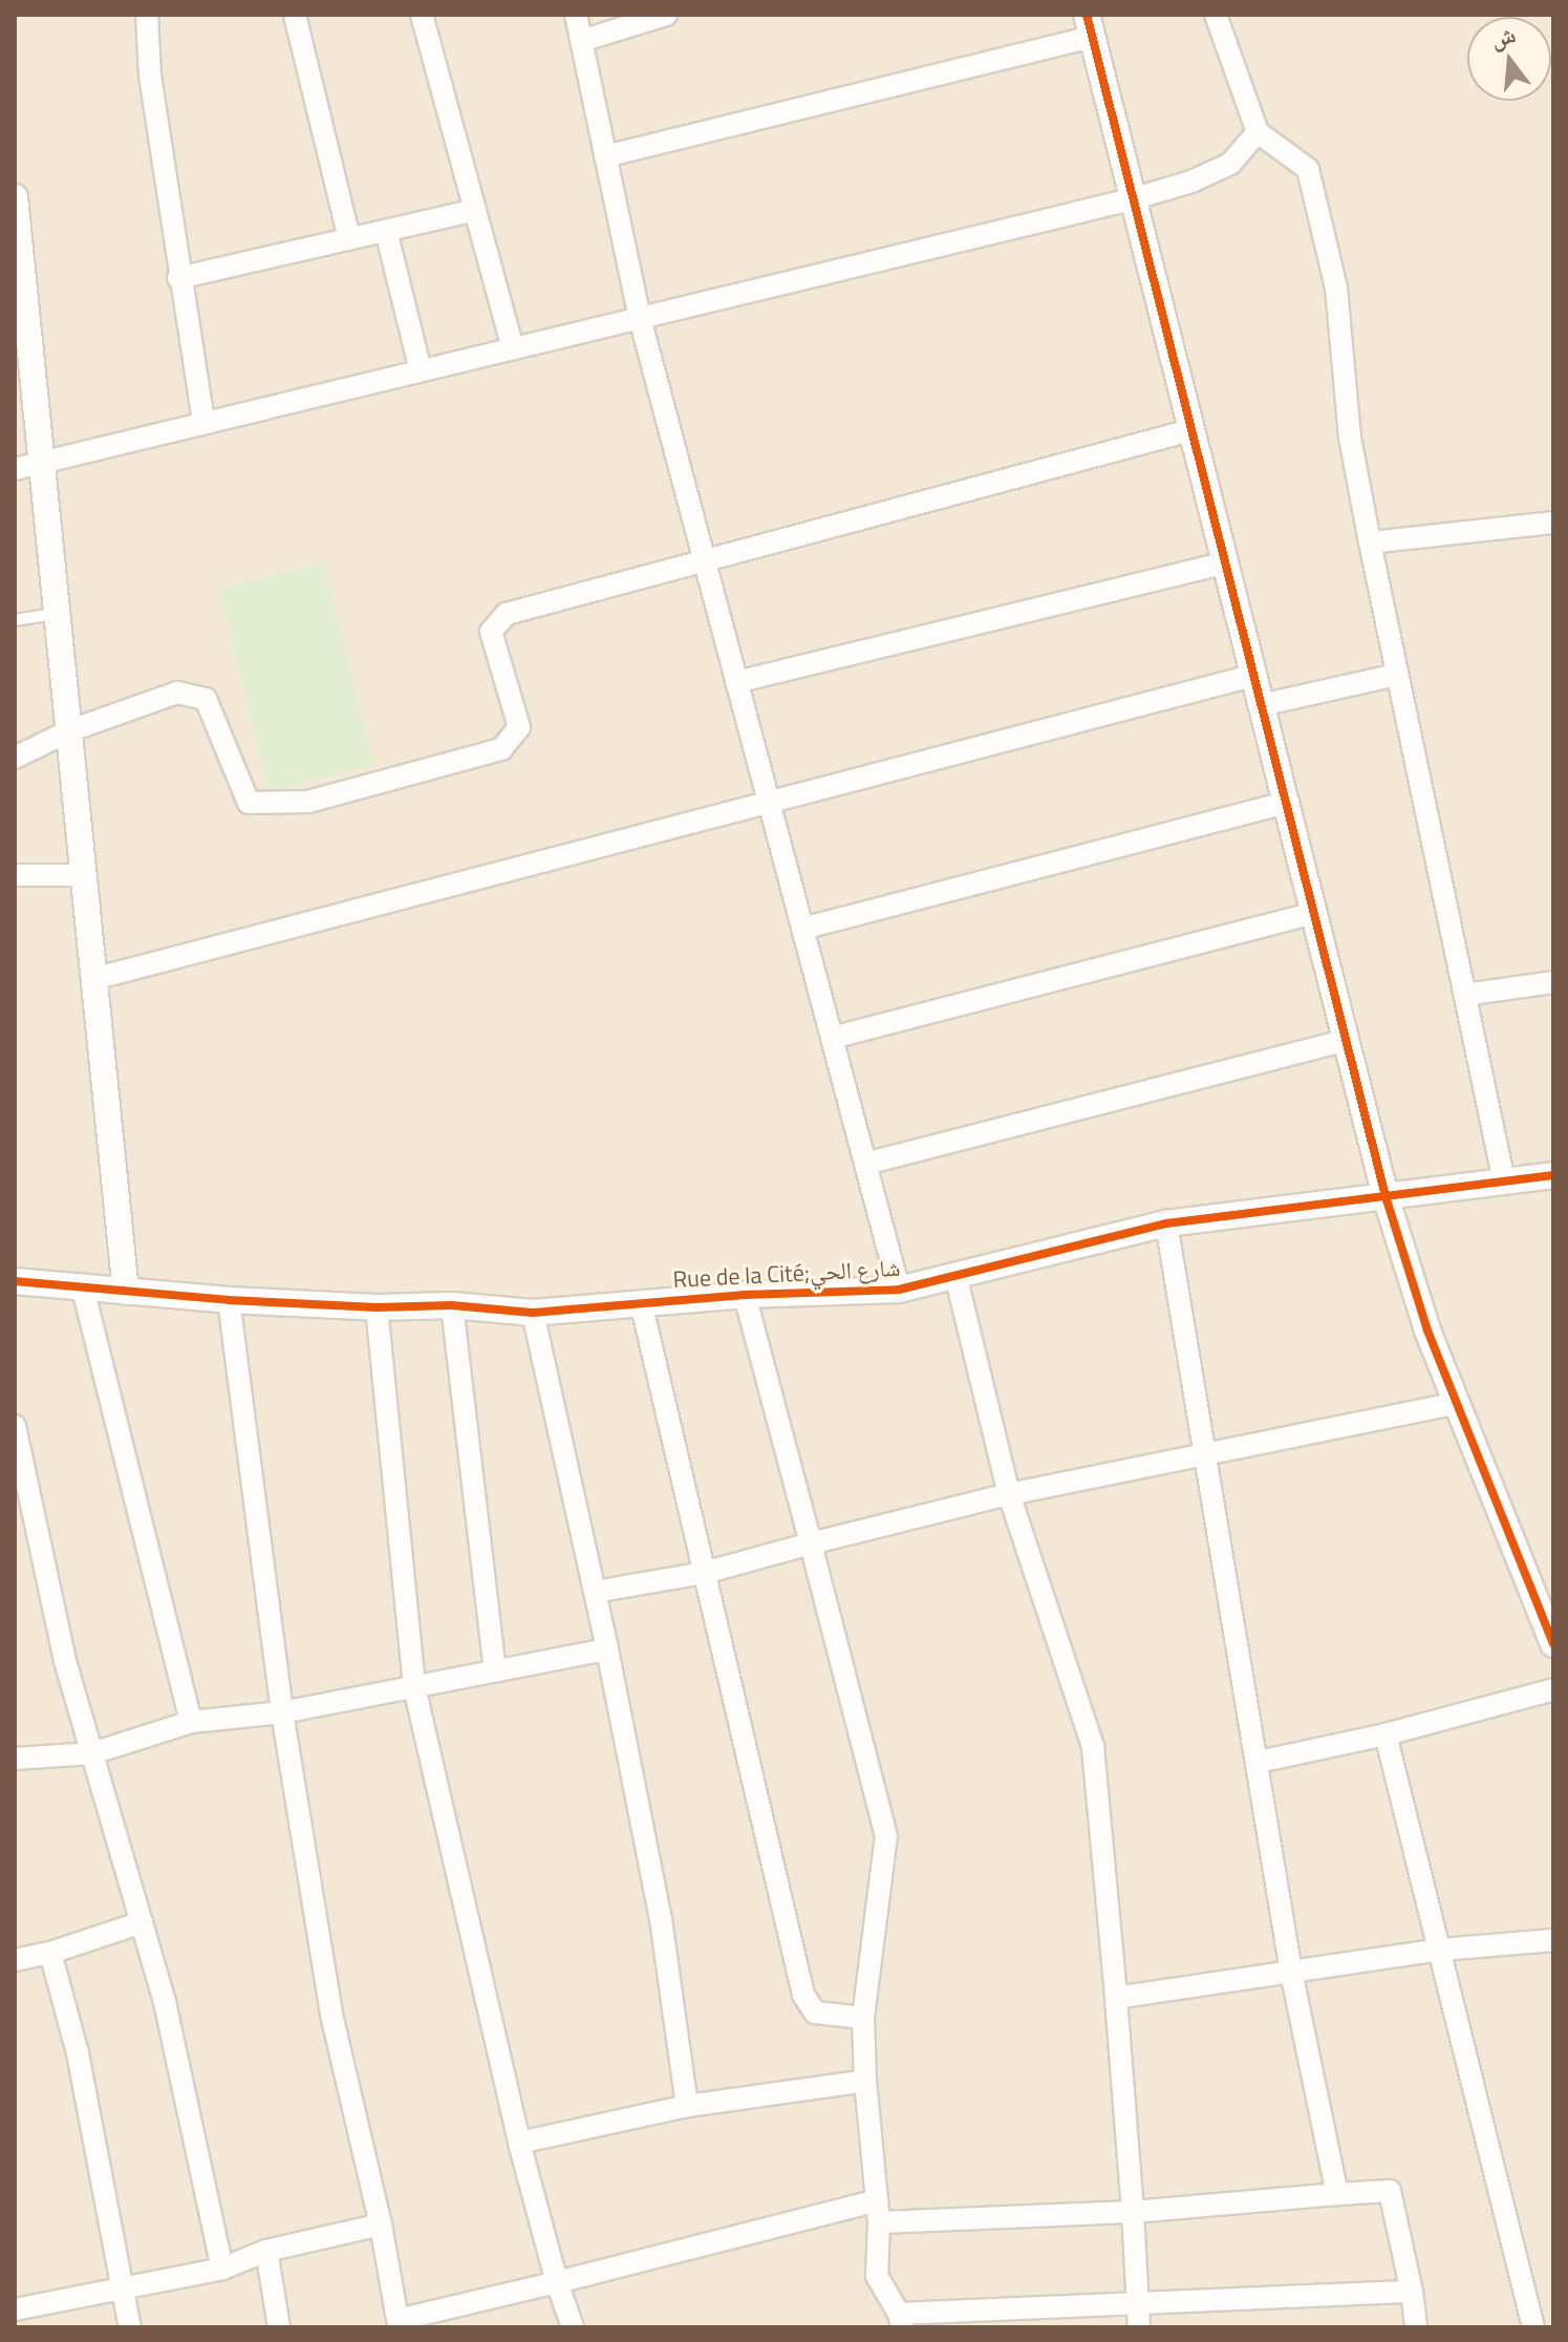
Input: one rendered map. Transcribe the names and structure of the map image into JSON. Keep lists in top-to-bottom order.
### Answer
{
  "streets": {
    "street": ["Rue de la Cité;شارع الحي"]
  },
  "north": "top"
}
